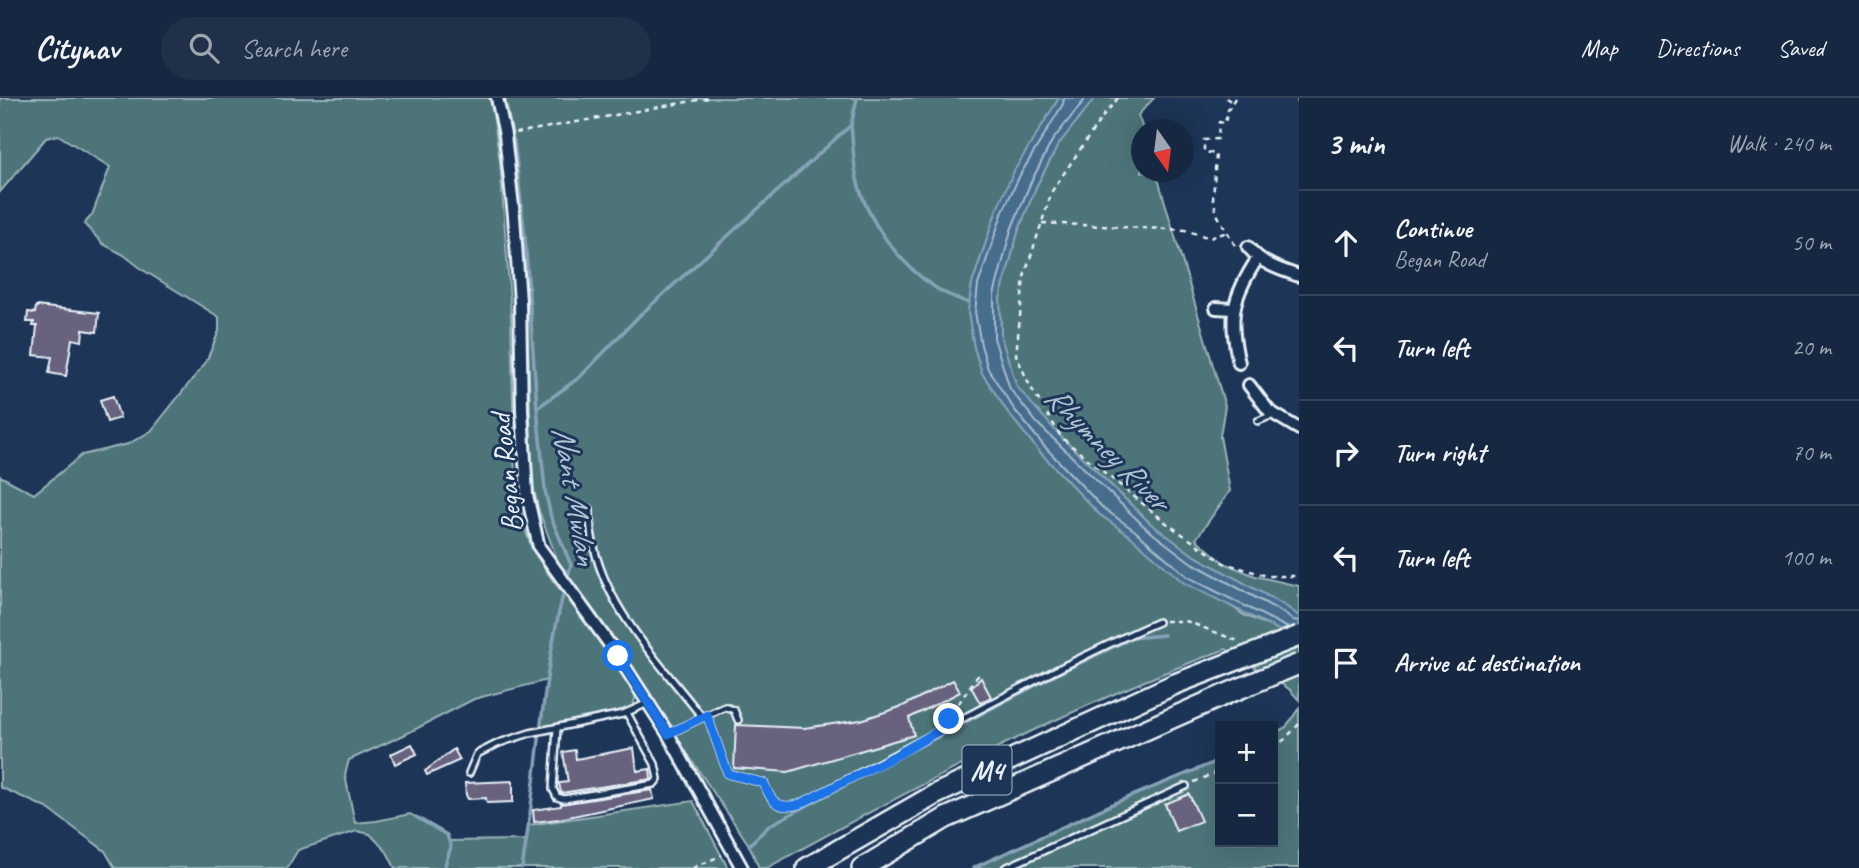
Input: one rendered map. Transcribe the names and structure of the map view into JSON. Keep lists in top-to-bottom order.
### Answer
{
  "streets": {
    "highway": ["M4"],
    "street": ["Began Road"]
  },
  "water": ["Rhymney River", "Nant Mwlan"],
  "north": "bottom",
  "page": {
    "header": "Citynav",
    "search": "Search here",
    "nav": ["Map", "Directions", "Saved"],
    "heading": ["3 min", "Walk · 240 m"],
    "list": [
      ["Continue", "Began Road", "50 m"],
      ["Turn left", "20 m"],
      ["Turn right", "70 m"],
      ["Turn left", "100 m"],
      "Arrive at destination"
    ],
    "map_buttons": ["+", "−"]
  }
}
